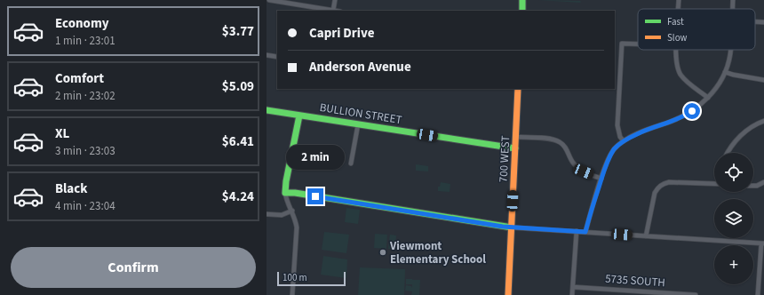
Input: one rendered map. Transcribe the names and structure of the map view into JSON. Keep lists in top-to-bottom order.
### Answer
{
  "streets": {
    "street": ["BULLION STREET", "700 WEST", "5735 SOUTH"]
  },
  "crossings": [
    ["BULLION STREET", "700 WEST"]
  ],
  "places": ["Viewmont Elementary School"],
  "legend": ["Fast", "Slow"],
  "scale_bar": "100 m",
  "page": {
    "list": [
      {
        "name": "Economy",
        "note": "1 min · 23:01",
        "value": "$3.77"
      },
      {
        "name": "Comfort",
        "note": "2 min · 23:02",
        "value": "$5.09"
      },
      {
        "name": "XL",
        "note": "3 min · 23:03",
        "value": "$6.41"
      },
      {
        "name": "Black",
        "note": "4 min · 23:04",
        "value": "$4.24"
      }
    ],
    "banner": ["Capri Drive", "Anderson Avenue"],
    "bubble": "2 min",
    "map_buttons": "+",
    "buttons": "Confirm",
    "scale": "100 m"
  }
}
